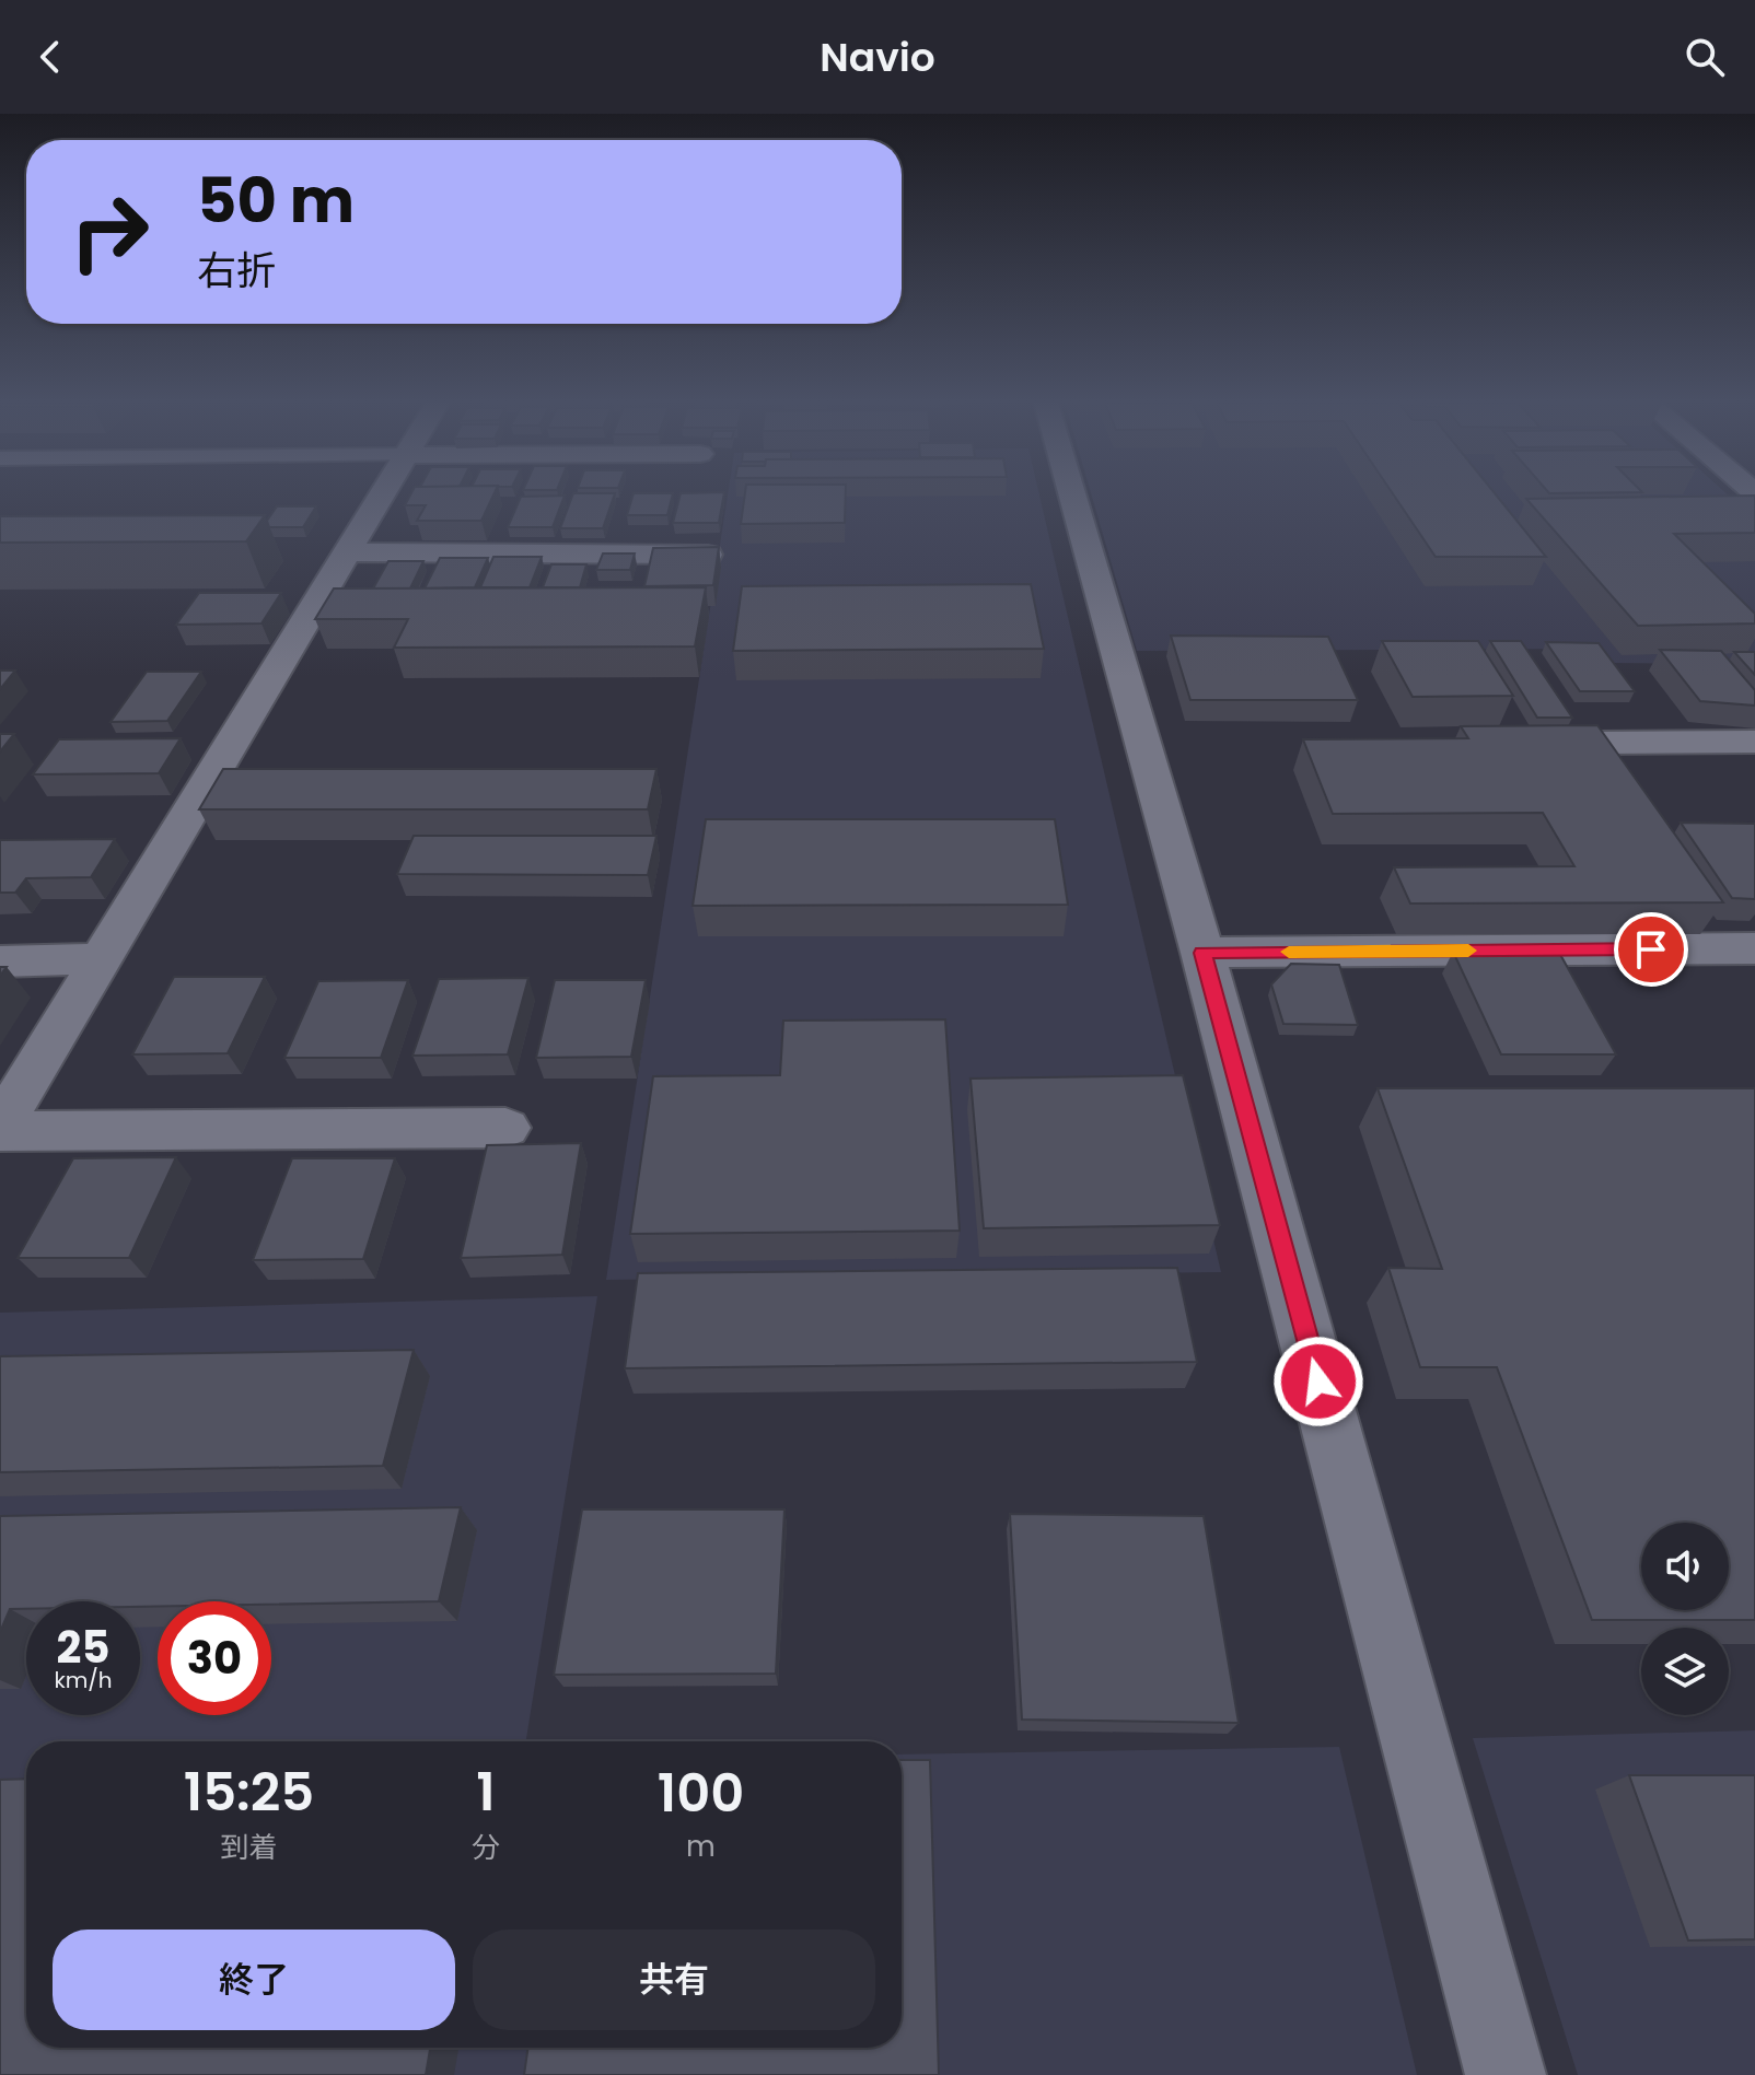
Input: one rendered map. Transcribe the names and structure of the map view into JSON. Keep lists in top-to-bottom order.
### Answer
{
  "page": {
    "header": "Navio",
    "turn": ["50 m", "右折"],
    "speed": "25 km/h",
    "limit": "30",
    "eta": [
      "15:25",
      "到着",
      "1",
      "分",
      "100",
      "m"
    ],
    "buttons": ["終了", "共有"]
  }
}
